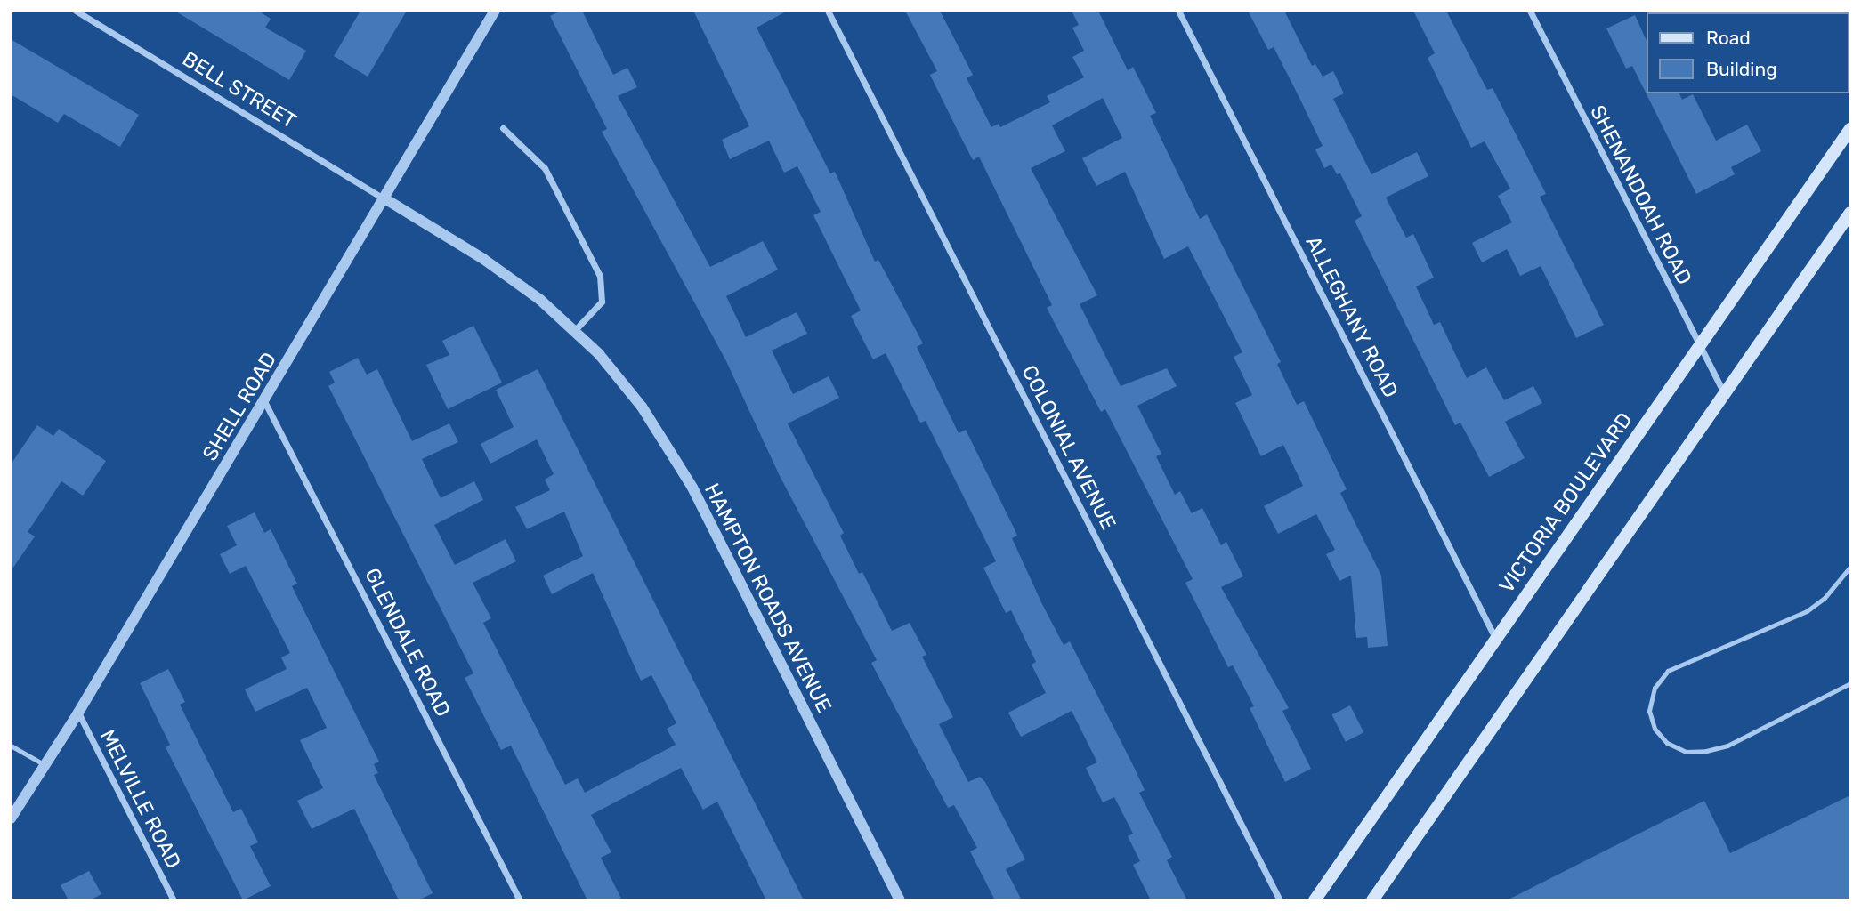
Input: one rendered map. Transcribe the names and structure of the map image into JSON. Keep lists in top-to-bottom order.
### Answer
{
  "streets": {
    "main road": ["VICTORIA BOULEVARD"],
    "street": [
      "BELL STREET",
      "SHENANDOAH ROAD",
      "ALLEGHANY ROAD",
      "SHELL ROAD",
      "COLONIAL AVENUE",
      "HAMPTON ROADS AVENUE",
      "GLENDALE ROAD",
      "MELVILLE ROAD"
    ]
  },
  "crossings": [
    ["BELL STREET", "SHELL ROAD"],
    ["BELL STREET", "HAMPTON ROADS AVENUE"],
    ["SHENANDOAH ROAD", "VICTORIA BOULEVARD"],
    ["ALLEGHANY ROAD", "VICTORIA BOULEVARD"],
    ["SHELL ROAD", "HAMPTON ROADS AVENUE"],
    ["SHELL ROAD", "GLENDALE ROAD"],
    ["SHELL ROAD", "MELVILLE ROAD"]
  ],
  "legend": ["Road", "Building"]
}
